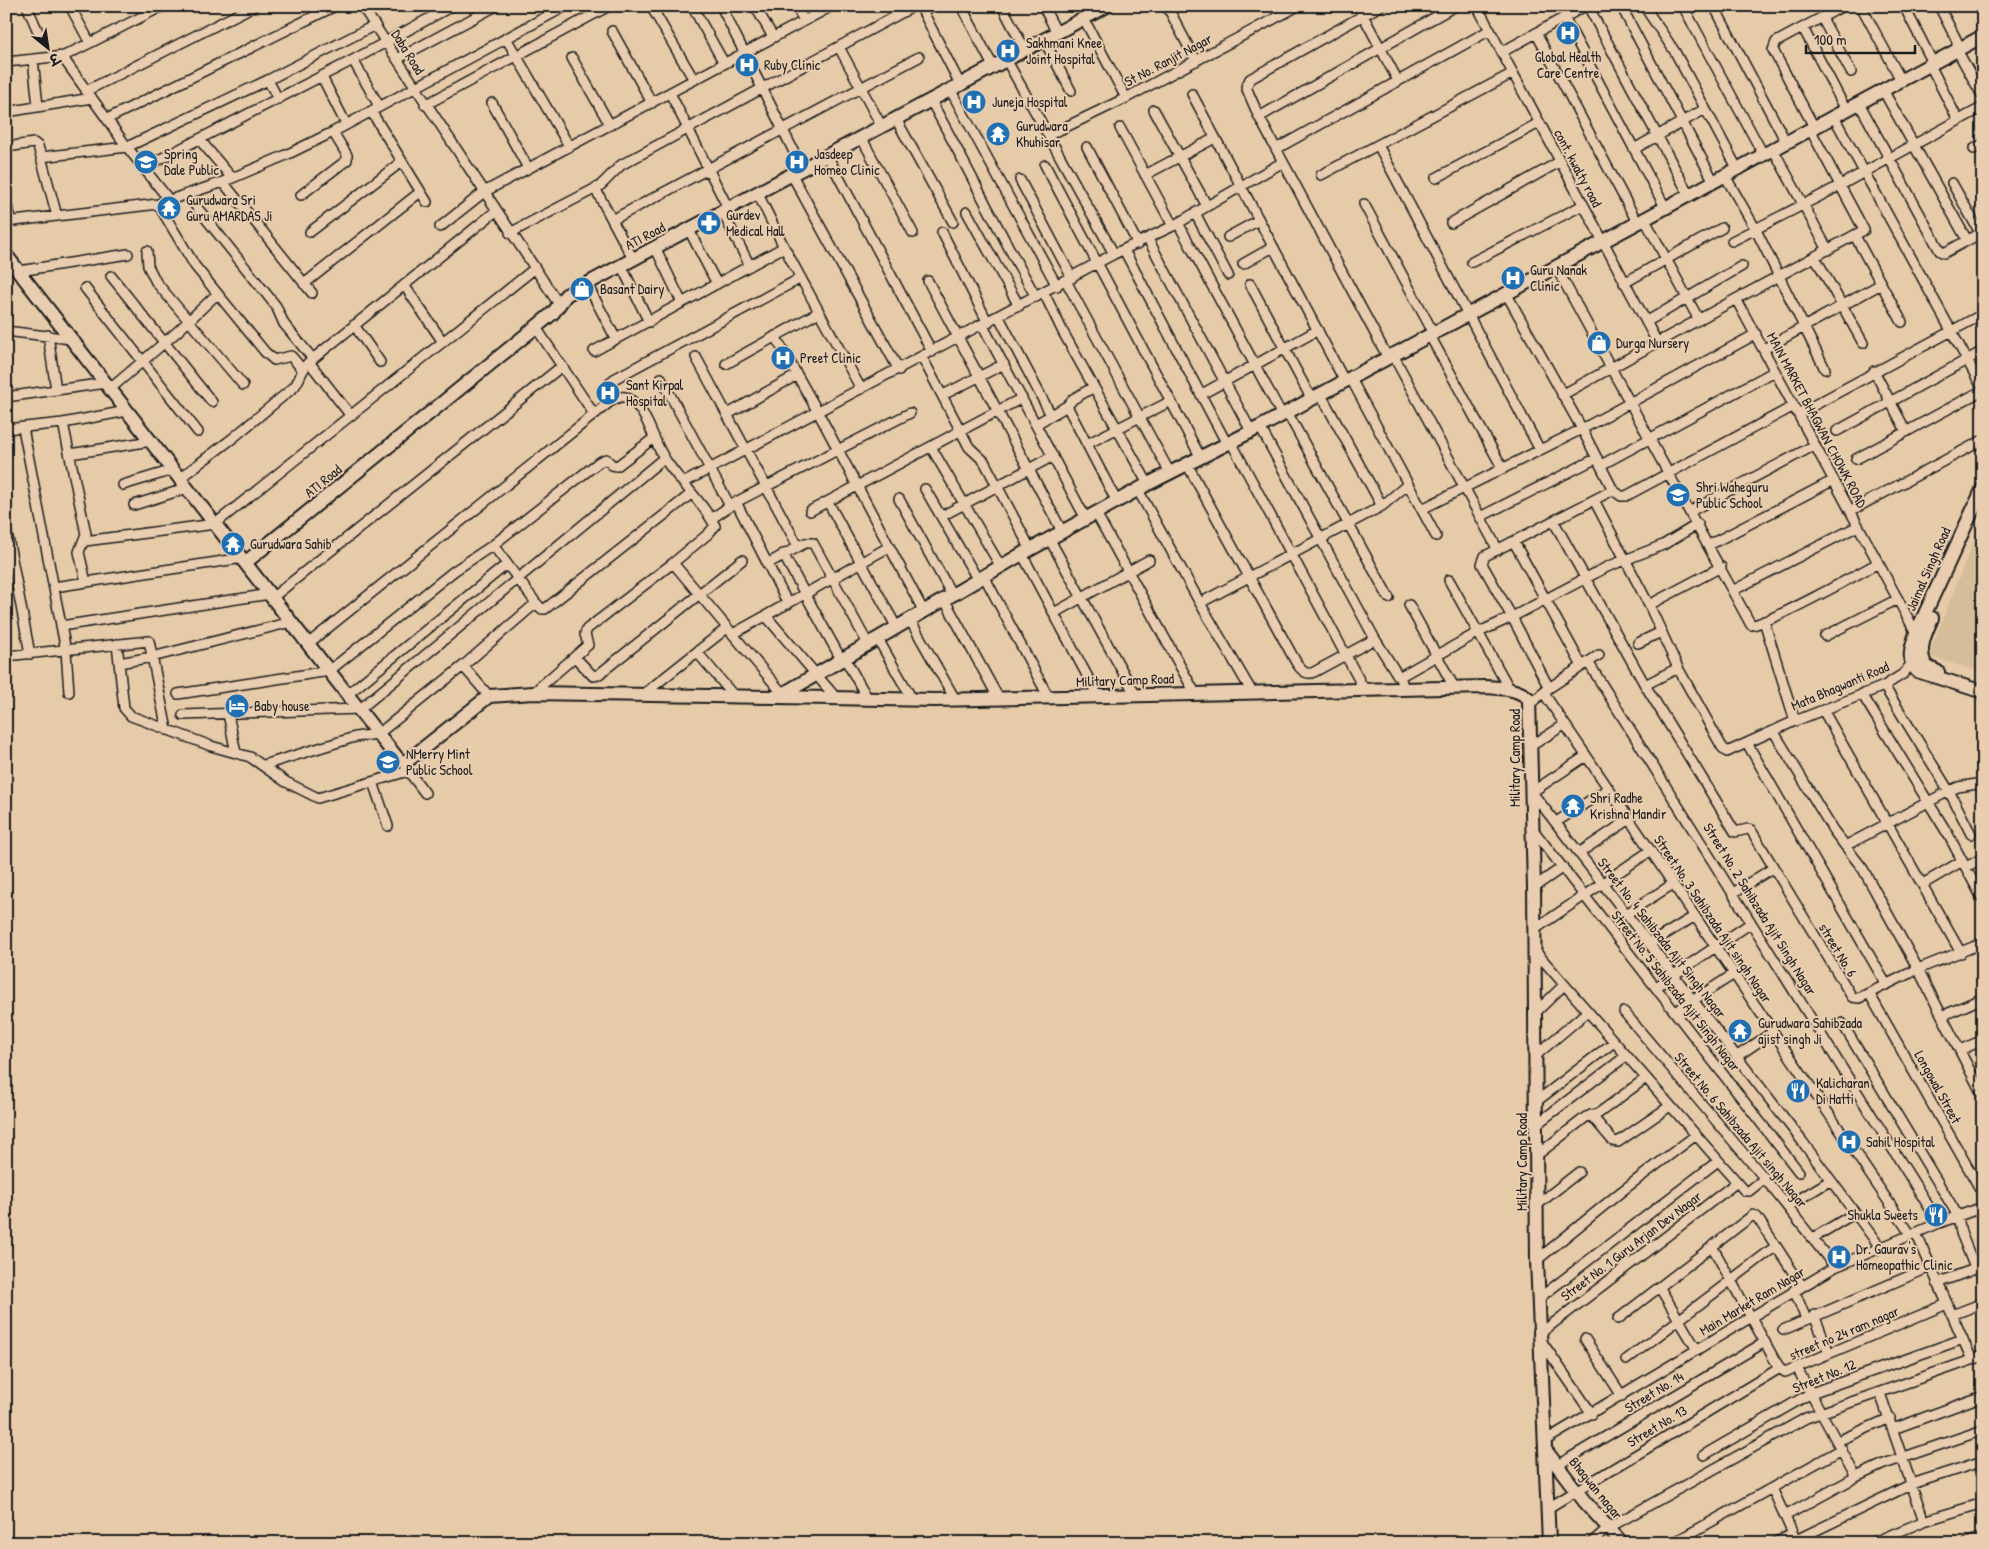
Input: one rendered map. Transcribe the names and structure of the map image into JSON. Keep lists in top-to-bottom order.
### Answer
{
  "streets": {
    "street": [
      "Daba Road",
      "St No. Ranjit Nagar",
      "cont. kwalty road",
      "ATI Road",
      "MAIN MARKET BHAGWAN CHOWK ROAD",
      "Jaimal Singh Road",
      "Military Camp Road",
      "Mata Bhagwanti Road",
      "Street No. 2 Sahibzada Ajit Singh Nagar",
      "Street No. 3 Sahibzada Ajit singh Nagar",
      "Street No. 4 Sahibzada Ajit Singh Nagar",
      "street No. 6",
      "Street No. 5 Sahibzada Ajit Singh Nagar",
      "Longowal Street",
      "Street No. 6 Sahibzada Ajit singh Nagar",
      "Street No. 1 Guru Arjan Dev Nagar",
      "Main Market Ram Nagar",
      "street no 24 ram nagar",
      "Street No. 12",
      "Street No. 14",
      "Street No. 13",
      "Bhagwan nagar"
    ]
  },
  "crossings": [
    ["Daba Road", "ATI Road"],
    ["MAIN MARKET BHAGWAN CHOWK ROAD", "Jaimal Singh Road"],
    ["Jaimal Singh Road", "Mata Bhagwanti Road"],
    ["Military Camp Road", "Street No. 4 Sahibzada Ajit Singh Nagar"],
    ["Military Camp Road", "Street No. 5 Sahibzada Ajit Singh Nagar"],
    ["Military Camp Road", "Street No. 1 Guru Arjan Dev Nagar"],
    ["Military Camp Road", "Main Market Ram Nagar"],
    ["Military Camp Road", "Street No. 13"],
    ["Military Camp Road", "Bhagwan nagar"],
    ["Street No. 2 Sahibzada Ajit Singh Nagar", "Main Market Ram Nagar"],
    ["Street No. 3 Sahibzada Ajit singh Nagar", "Main Market Ram Nagar"],
    ["Street No. 3 Sahibzada Ajit singh Nagar", "street no 24 ram nagar"],
    ["Street No. 3 Sahibzada Ajit singh Nagar", "Street No. 12"],
    ["Street No. 4 Sahibzada Ajit Singh Nagar", "Main Market Ram Nagar"],
    ["street No. 6", "Longowal Street"],
    ["Street No. 6 Sahibzada Ajit singh Nagar", "Main Market Ram Nagar"],
    ["Main Market Ram Nagar", "street no 24 ram nagar"],
    ["Main Market Ram Nagar", "Bhagwan nagar"],
    ["street no 24 ram nagar", "Street No. 14"],
    ["street no 24 ram nagar", "Street No. 13"],
    ["Street No. 14", "Bhagwan nagar"],
    ["Street No. 13", "Bhagwan nagar"]
  ],
  "places": {
    "hospital": [
      "Global Health Care Centre",
      "Sakhmani Knee Joint Hospital",
      "Ruby Clinic",
      "Juneja Hospital",
      "Jasdeep Homeo Clinic",
      "Guru Nanak Clinic",
      "Preet Clinic",
      "Sant Kirpal Hospital",
      "Sahil Hospital",
      "Dr. Gaurav's Homeopathic Clinic"
    ],
    "temple": [
      "Gurudwara Khuhisar",
      "Gurudwara Sri Guru AMARDAS Ji",
      "Gurudwara Sahib",
      "Shri Radhe Krishna Mandir",
      "Gurudwara Sahibzada ajist singh Ji"
    ],
    "school or university": ["Spring Dale Public", "Shri Waheguru Public School", "NMerry Mint Public School"],
    "pharmacy": ["Gurdev Medical Hall"],
    "shop": ["Basant Dairy", "Durga Nursery"],
    "hotel": ["Baby house"],
    "restaurant": ["Kalicharan Di Hatti", "Shukla Sweets"]
  },
  "scale_bar": "100 m",
  "north": "bottom right"
}
